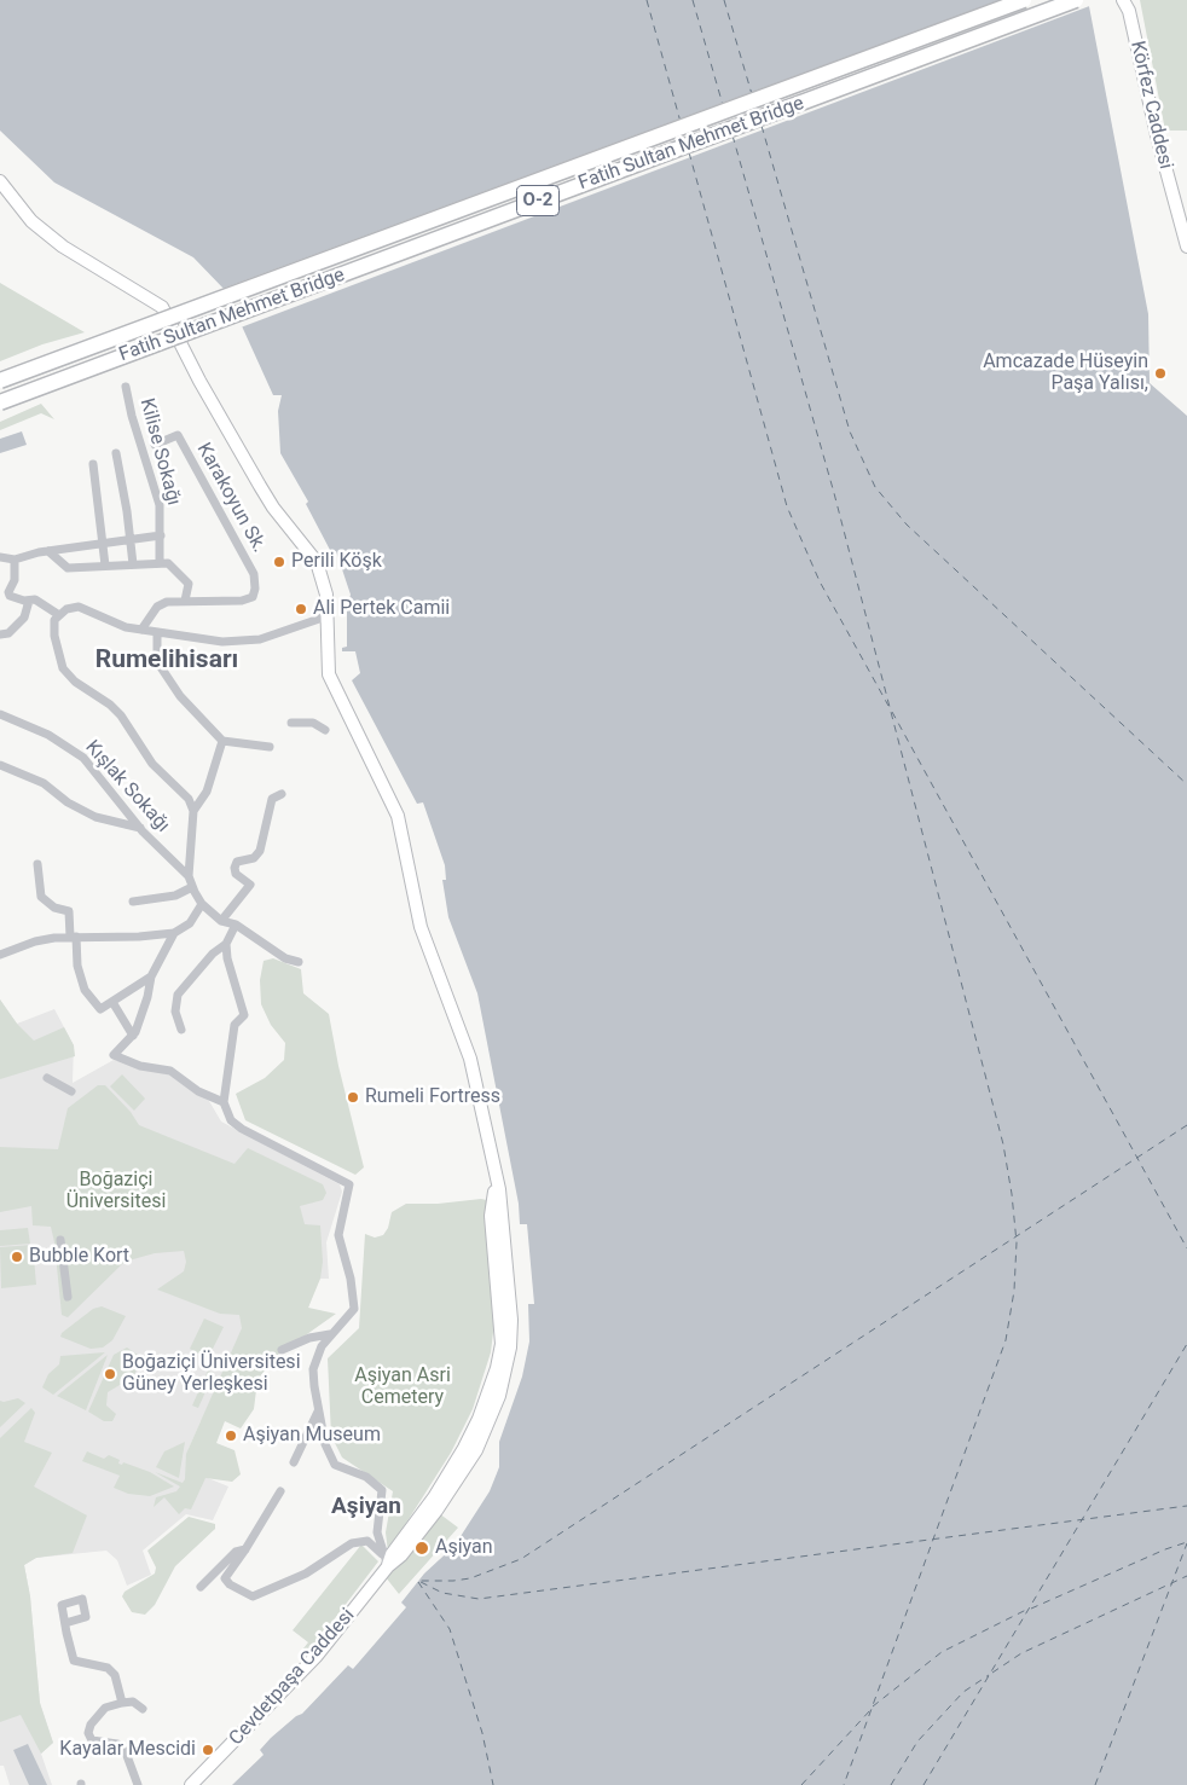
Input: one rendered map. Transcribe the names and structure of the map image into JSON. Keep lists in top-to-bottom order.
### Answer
{
  "streets": {
    "highway": ["Fatih Sultan Mehmet Bridge", "O-2"],
    "main road": ["Körfez Caddesi", "Cevdetpaşa Caddesi"],
    "street": ["Kilise Sokağı", "Karakoyun Sk.", "Kışlak Sokağı"]
  },
  "districts": ["Rumelihisarı", "Aşiyan"],
  "parks": ["Boğaziçi Üniversitesi", "Aşiyan Asri Cemetery"],
  "places": [
    "Amcazade Hüseyin Paşa Yalısı,",
    "Perili Köşk",
    "Ali Pertek Camii",
    "Rumeli Fortress",
    "Bubble Kort",
    "Boğaziçi Üniversitesi Güney Yerleşkesi",
    "Aşiyan Museum",
    "Aşiyan",
    "Kayalar Mescidi"
  ]
}
